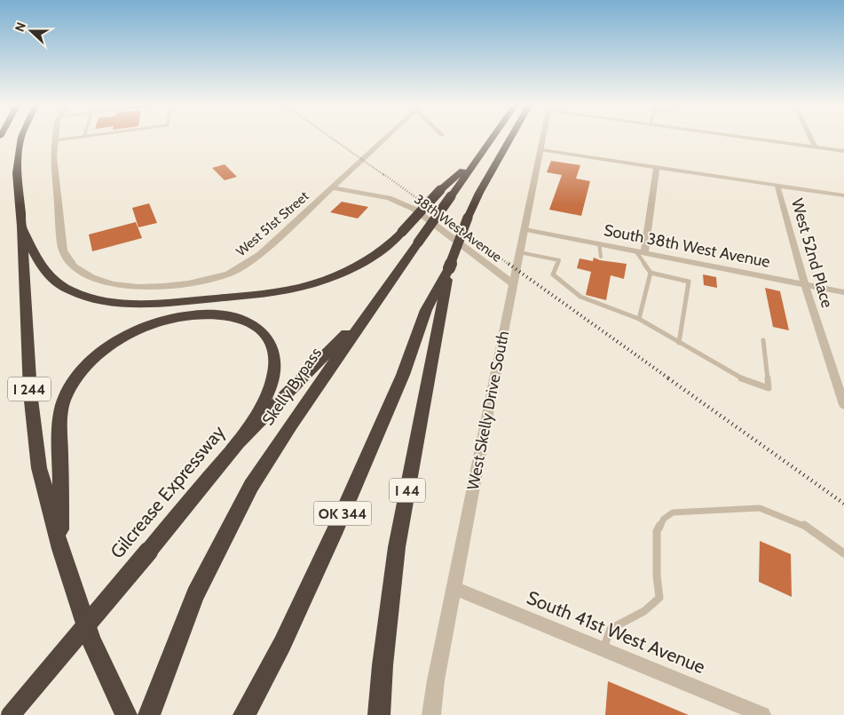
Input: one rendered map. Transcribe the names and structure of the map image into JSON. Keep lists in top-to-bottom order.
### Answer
{
  "streets": {
    "highway": [
      "Skelly Bypass",
      "I 244",
      "I 44",
      "Gilcrease Expressway",
      "OK 344"
    ],
    "street": [
      "West 51st Street",
      "38th West Avenue",
      "South 38th West Avenue",
      "West 52nd Place",
      "West Skelly Drive South",
      "South 41st West Avenue"
    ]
  },
  "crossings": [
    ["West 51st Street", "38th West Avenue"],
    ["38th West Avenue", "West Skelly Drive South"],
    ["South 38th West Avenue", "West 52nd Place"],
    ["South 38th West Avenue", "West Skelly Drive South"],
    ["Skelly Bypass", "Gilcrease Expressway"],
    ["West Skelly Drive South", "South 41st West Avenue"],
    ["I 44", "OK 344"]
  ],
  "north": "left"
}
